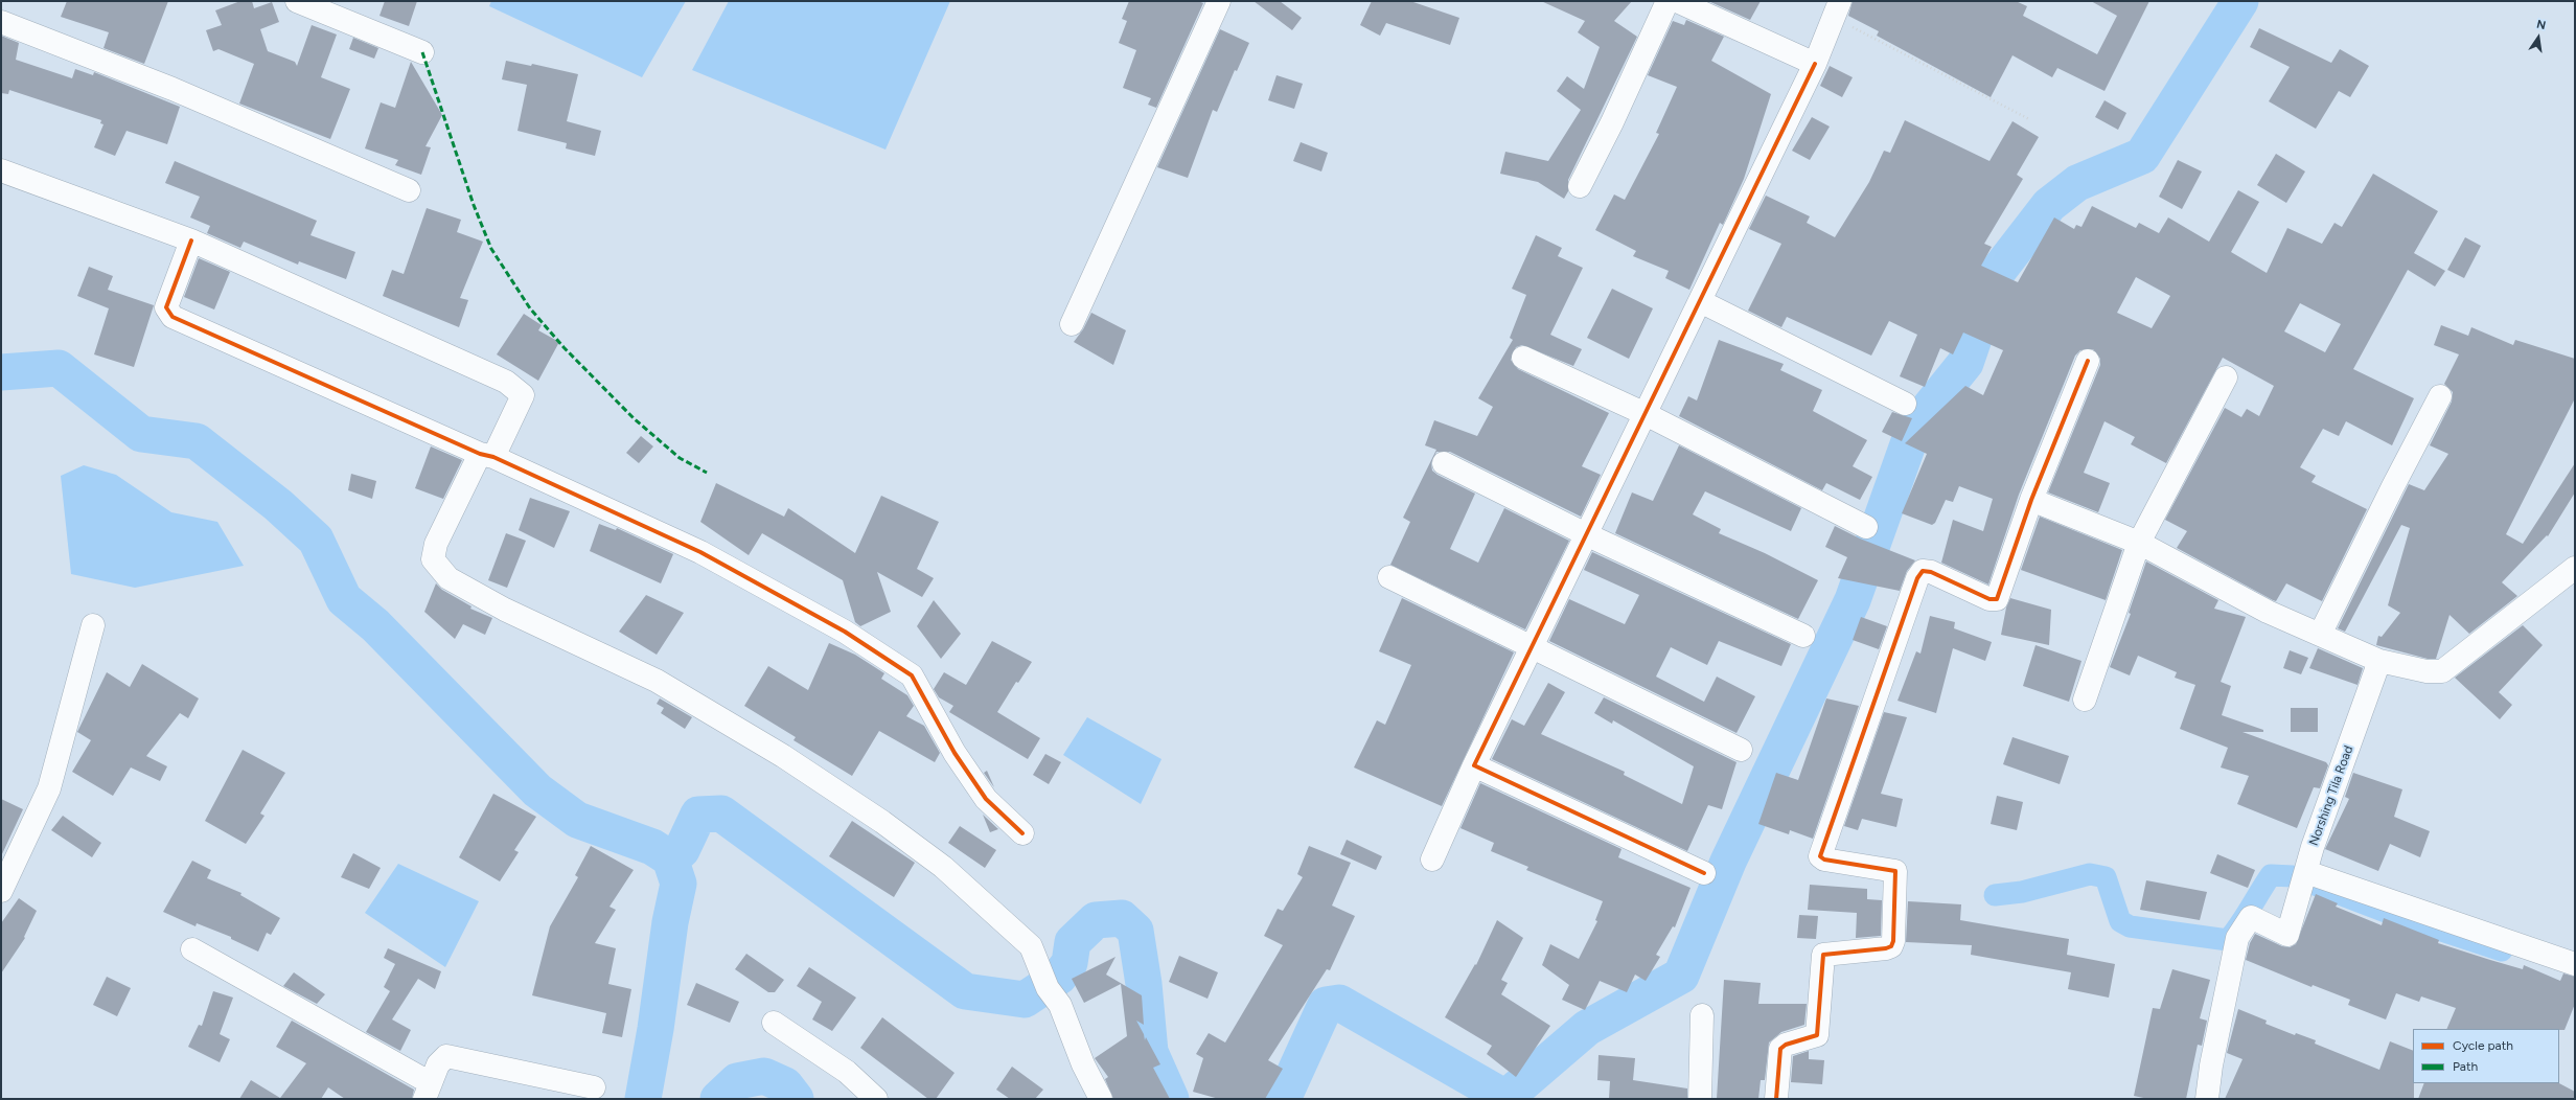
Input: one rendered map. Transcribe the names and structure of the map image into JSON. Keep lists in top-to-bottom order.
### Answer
{
  "streets": {
    "street": ["Norshing Tila Road"]
  },
  "legend": ["Cycle path", "Path"],
  "north": "top"
}
